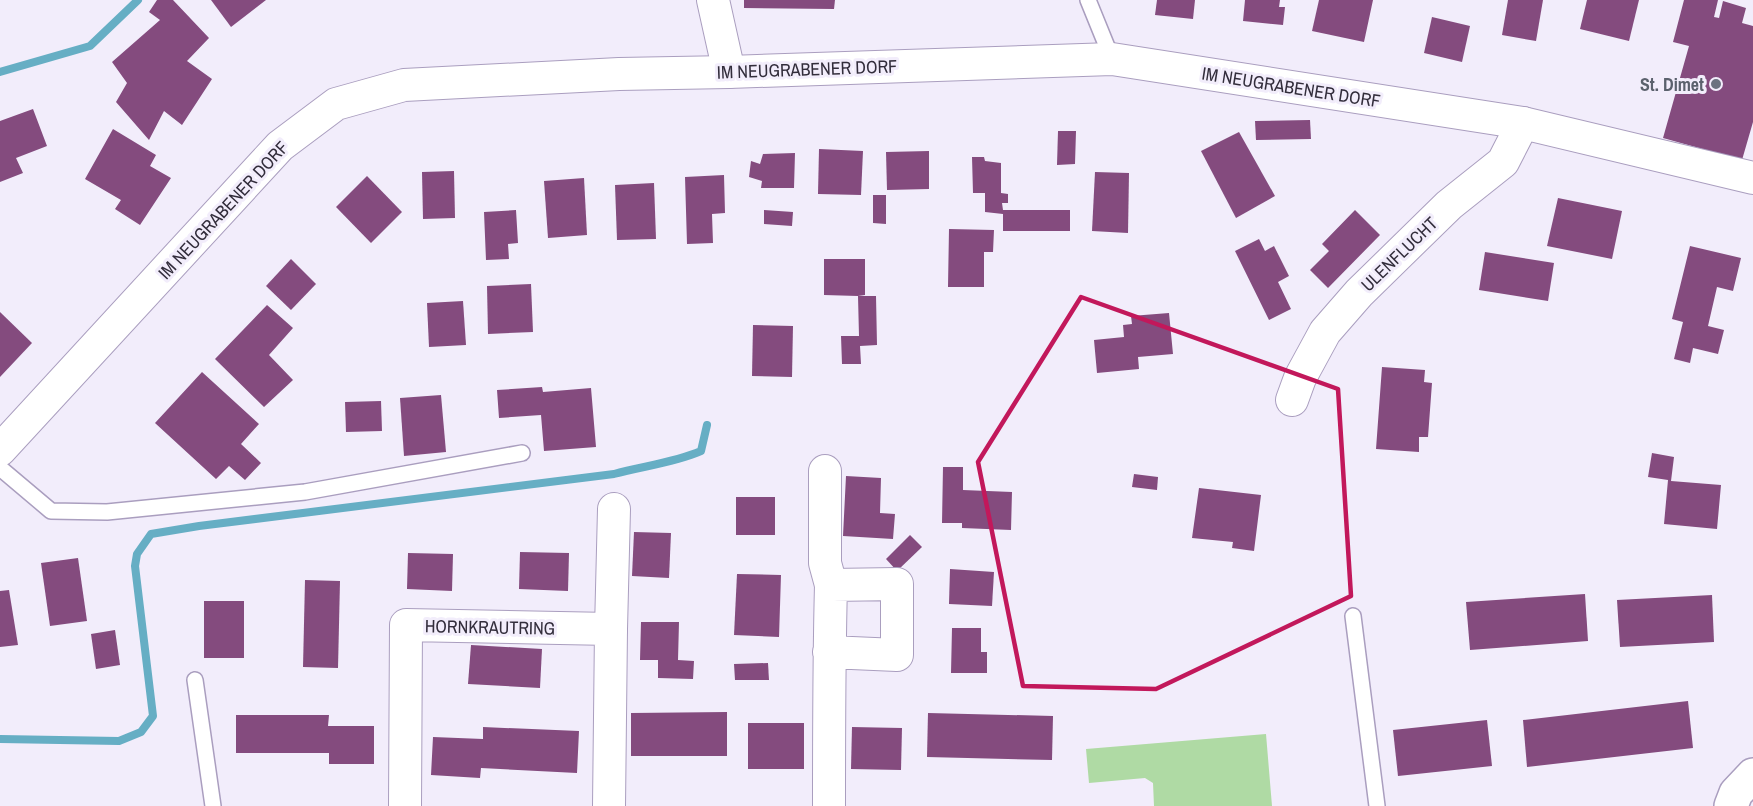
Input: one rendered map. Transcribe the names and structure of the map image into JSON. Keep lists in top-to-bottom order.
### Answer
{
  "streets": {
    "street": ["IM NEUGRABENER DORF", "ULENFLUCHT", "HORNKRAUTRING"]
  },
  "crossings": [
    ["IM NEUGRABENER DORF", "ULENFLUCHT"]
  ],
  "places": ["St. Dimet"]
}
